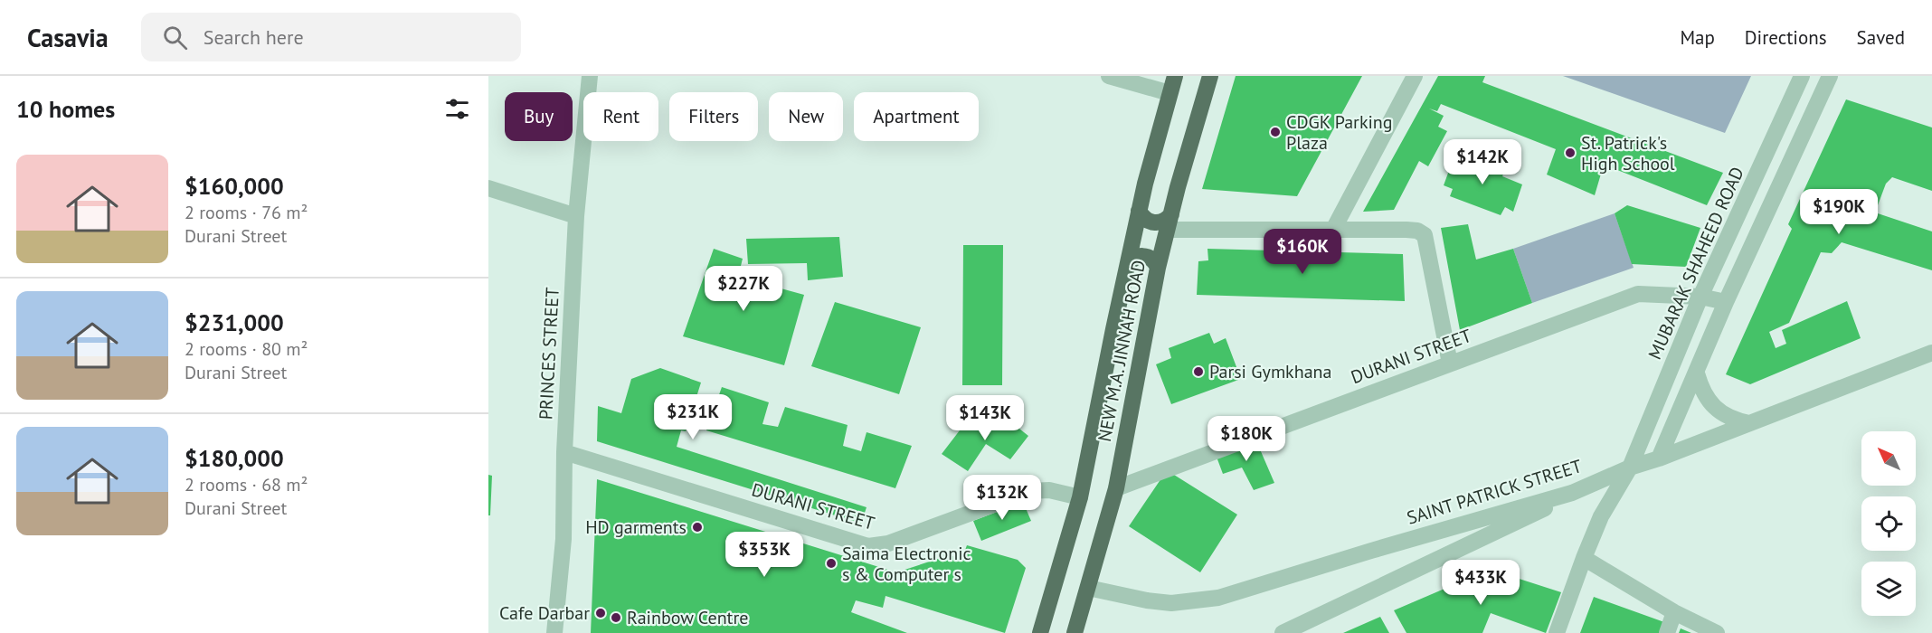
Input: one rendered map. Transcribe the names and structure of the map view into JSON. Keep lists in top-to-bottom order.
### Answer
{
  "streets": {
    "main road": ["NEW M.A. JINNAH ROAD"],
    "street": [
      "MUBARAK SHAHEED ROAD",
      "PRINCES STREET",
      "DURANI STREET",
      "SAINT PATRICK STREET"
    ]
  },
  "crossings": [
    ["MUBARAK SHAHEED ROAD", "DURANI STREET"],
    ["MUBARAK SHAHEED ROAD", "SAINT PATRICK STREET"],
    ["NEW M.A. JINNAH ROAD", "DURANI STREET"],
    ["NEW M.A. JINNAH ROAD", "SAINT PATRICK STREET"],
    ["PRINCES STREET", "DURANI STREET"]
  ],
  "places": [
    "CDGK Parking Plaza",
    "St. Patrick's High School",
    "Parsi Gymkhana",
    "HD garments",
    "Saima Electronic s & Computer s",
    "Cafe Darbar",
    "Rainbow Centre"
  ],
  "north": "top left",
  "page": {
    "header": "Casavia",
    "search": "Search here",
    "nav": ["Map", "Directions", "Saved"],
    "heading": "10 homes",
    "chip": [
      "Buy",
      "Rent",
      "Filters",
      "New",
      "Apartment"
    ],
    "price": [
      "$142K",
      "$190K",
      "$160K",
      "$227K",
      "$231K",
      "$143K",
      "$180K",
      "$132K",
      "$353K",
      "$433K"
    ],
    "list": [
      {
        "name": "$160,000",
        "note": "2 rooms · 76 m² · Durani Street"
      },
      {
        "name": "$231,000",
        "note": "2 rooms · 80 m² · Durani Street"
      },
      {
        "name": "$180,000",
        "note": "2 rooms · 68 m² · Durani Street"
      }
    ]
  }
}
